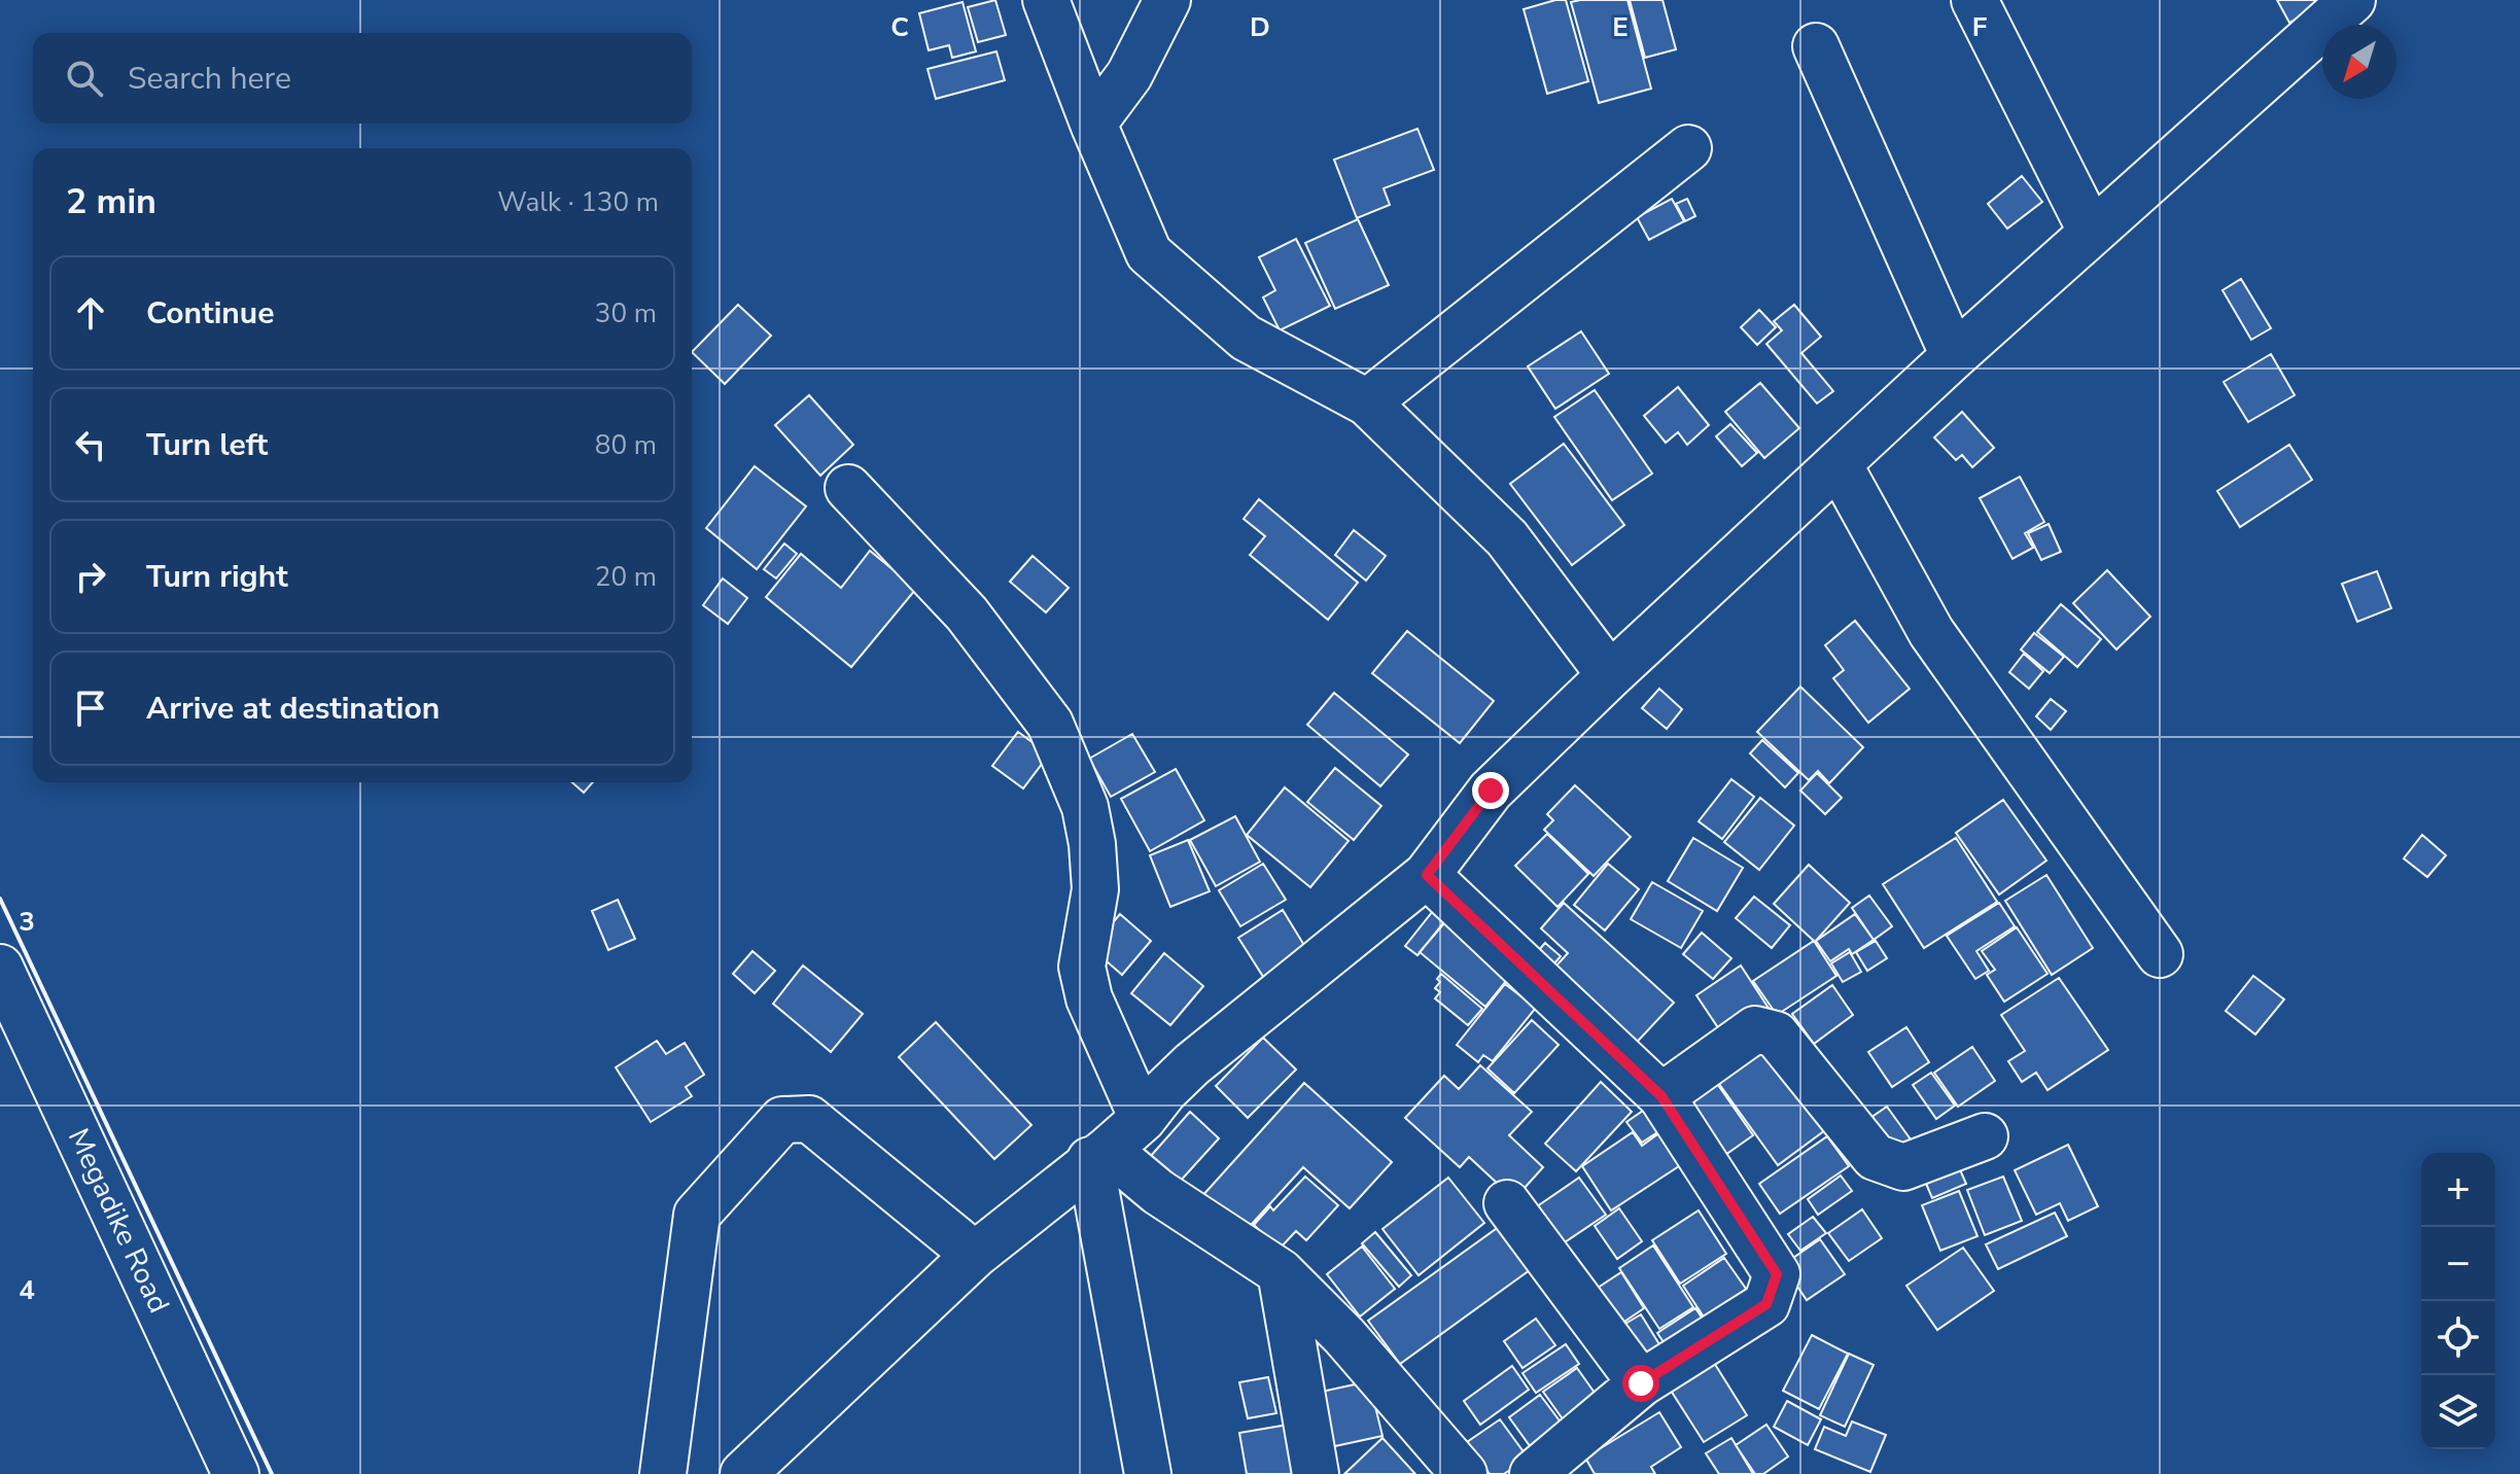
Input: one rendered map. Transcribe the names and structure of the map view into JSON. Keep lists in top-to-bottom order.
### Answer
{
  "streets": {
    "street": ["Megadike Road"]
  },
  "north": "bottom left",
  "page": {
    "search": "Search here",
    "heading": ["2 min", "Walk · 130 m"],
    "list": [
      ["Continue", "30 m"],
      ["Turn left", "80 m"],
      ["Turn right", "20 m"],
      "Arrive at destination"
    ],
    "map_buttons": ["+", "−"]
  },
  "grid": {
    "columns": [
      "C",
      "D",
      "E",
      "F"
    ],
    "rows": ["3", "4"]
  }
}
